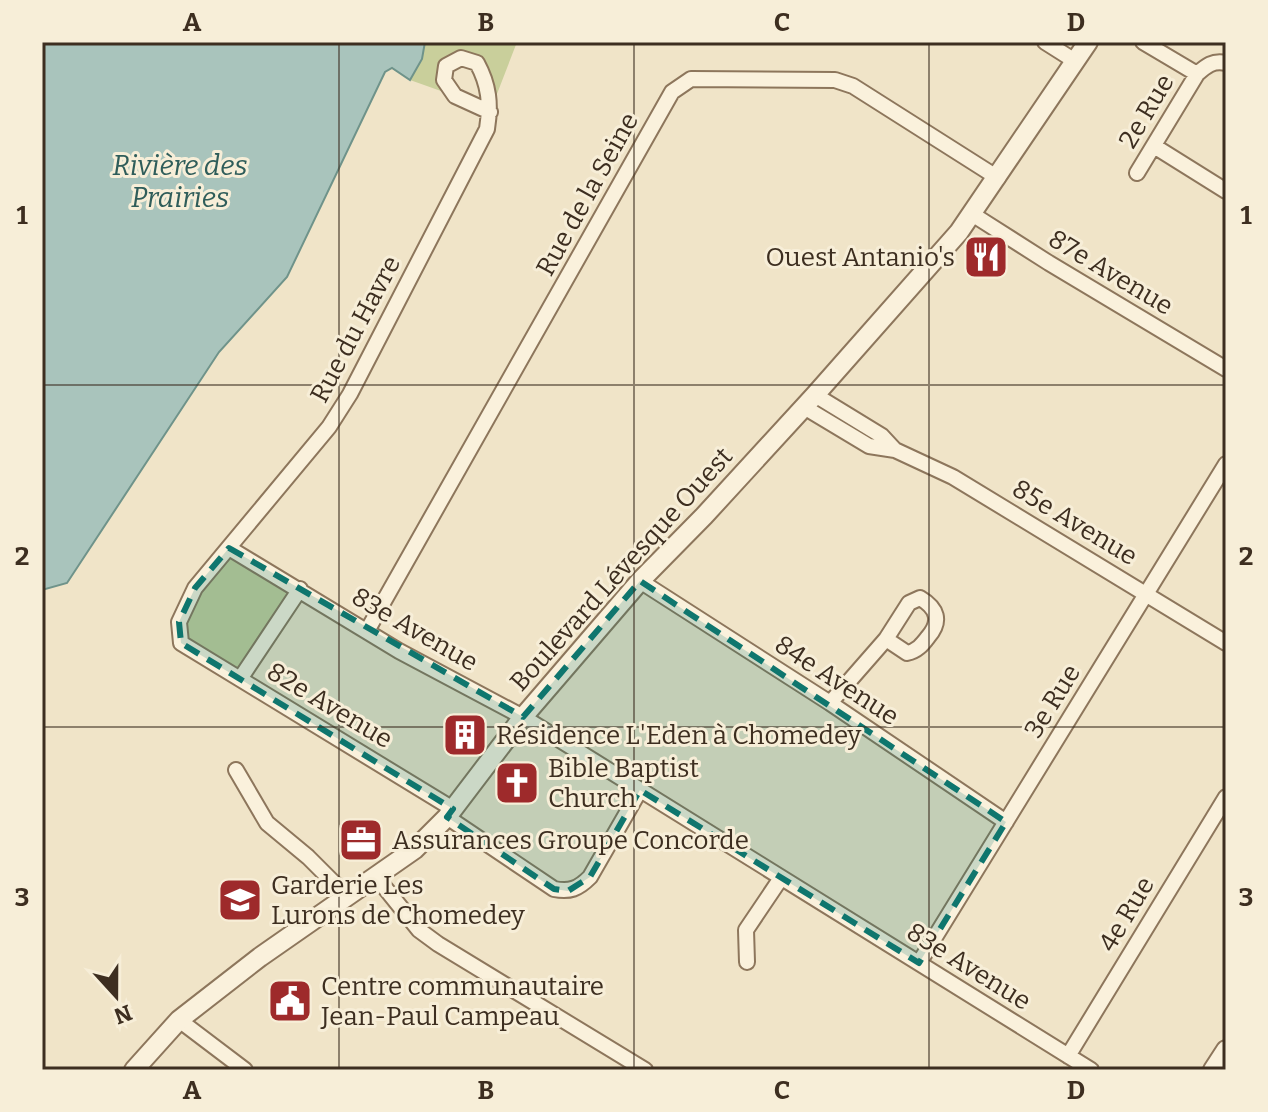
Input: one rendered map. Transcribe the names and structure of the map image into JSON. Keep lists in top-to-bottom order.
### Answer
{
  "streets": {
    "street": [
      "2e Rue",
      "Rue de la Seine",
      "87e Avenue",
      "Rue du Havre",
      "85e Avenue",
      "Boulevard Lévesque Ouest",
      "83e Avenue",
      "84e Avenue",
      "3e Rue",
      "82e Avenue",
      "4e Rue"
    ]
  },
  "crossings": [
    ["Rue de la Seine", "Boulevard Lévesque Ouest"],
    ["Rue de la Seine", "83e Avenue"],
    ["87e Avenue", "Boulevard Lévesque Ouest"],
    ["Rue du Havre", "83e Avenue"],
    ["Rue du Havre", "82e Avenue"],
    ["85e Avenue", "Boulevard Lévesque Ouest"],
    ["85e Avenue", "3e Rue"],
    ["Boulevard Lévesque Ouest", "83e Avenue"],
    ["Boulevard Lévesque Ouest", "84e Avenue"],
    ["Boulevard Lévesque Ouest", "82e Avenue"],
    ["83e Avenue", "3e Rue"],
    ["83e Avenue", "82e Avenue"],
    ["83e Avenue", "4e Rue"],
    ["84e Avenue", "3e Rue"]
  ],
  "water": ["Rivière des Prairies"],
  "places": {
    "restaurant": ["Ouest Antanio's"],
    "building": ["Résidence L'Eden à Chomedey"],
    "church": ["Bible Baptist Church"],
    "office": ["Assurances Groupe Concorde"],
    "school or university": ["Garderie Les Lurons de Chomedey"],
    "public building": ["Centre communautaire Jean-Paul Campeau"]
  },
  "north": "bottom",
  "grid": {
    "columns": [
      "A",
      "B",
      "C",
      "D"
    ],
    "rows": ["1", "2", "3"]
  }
}
